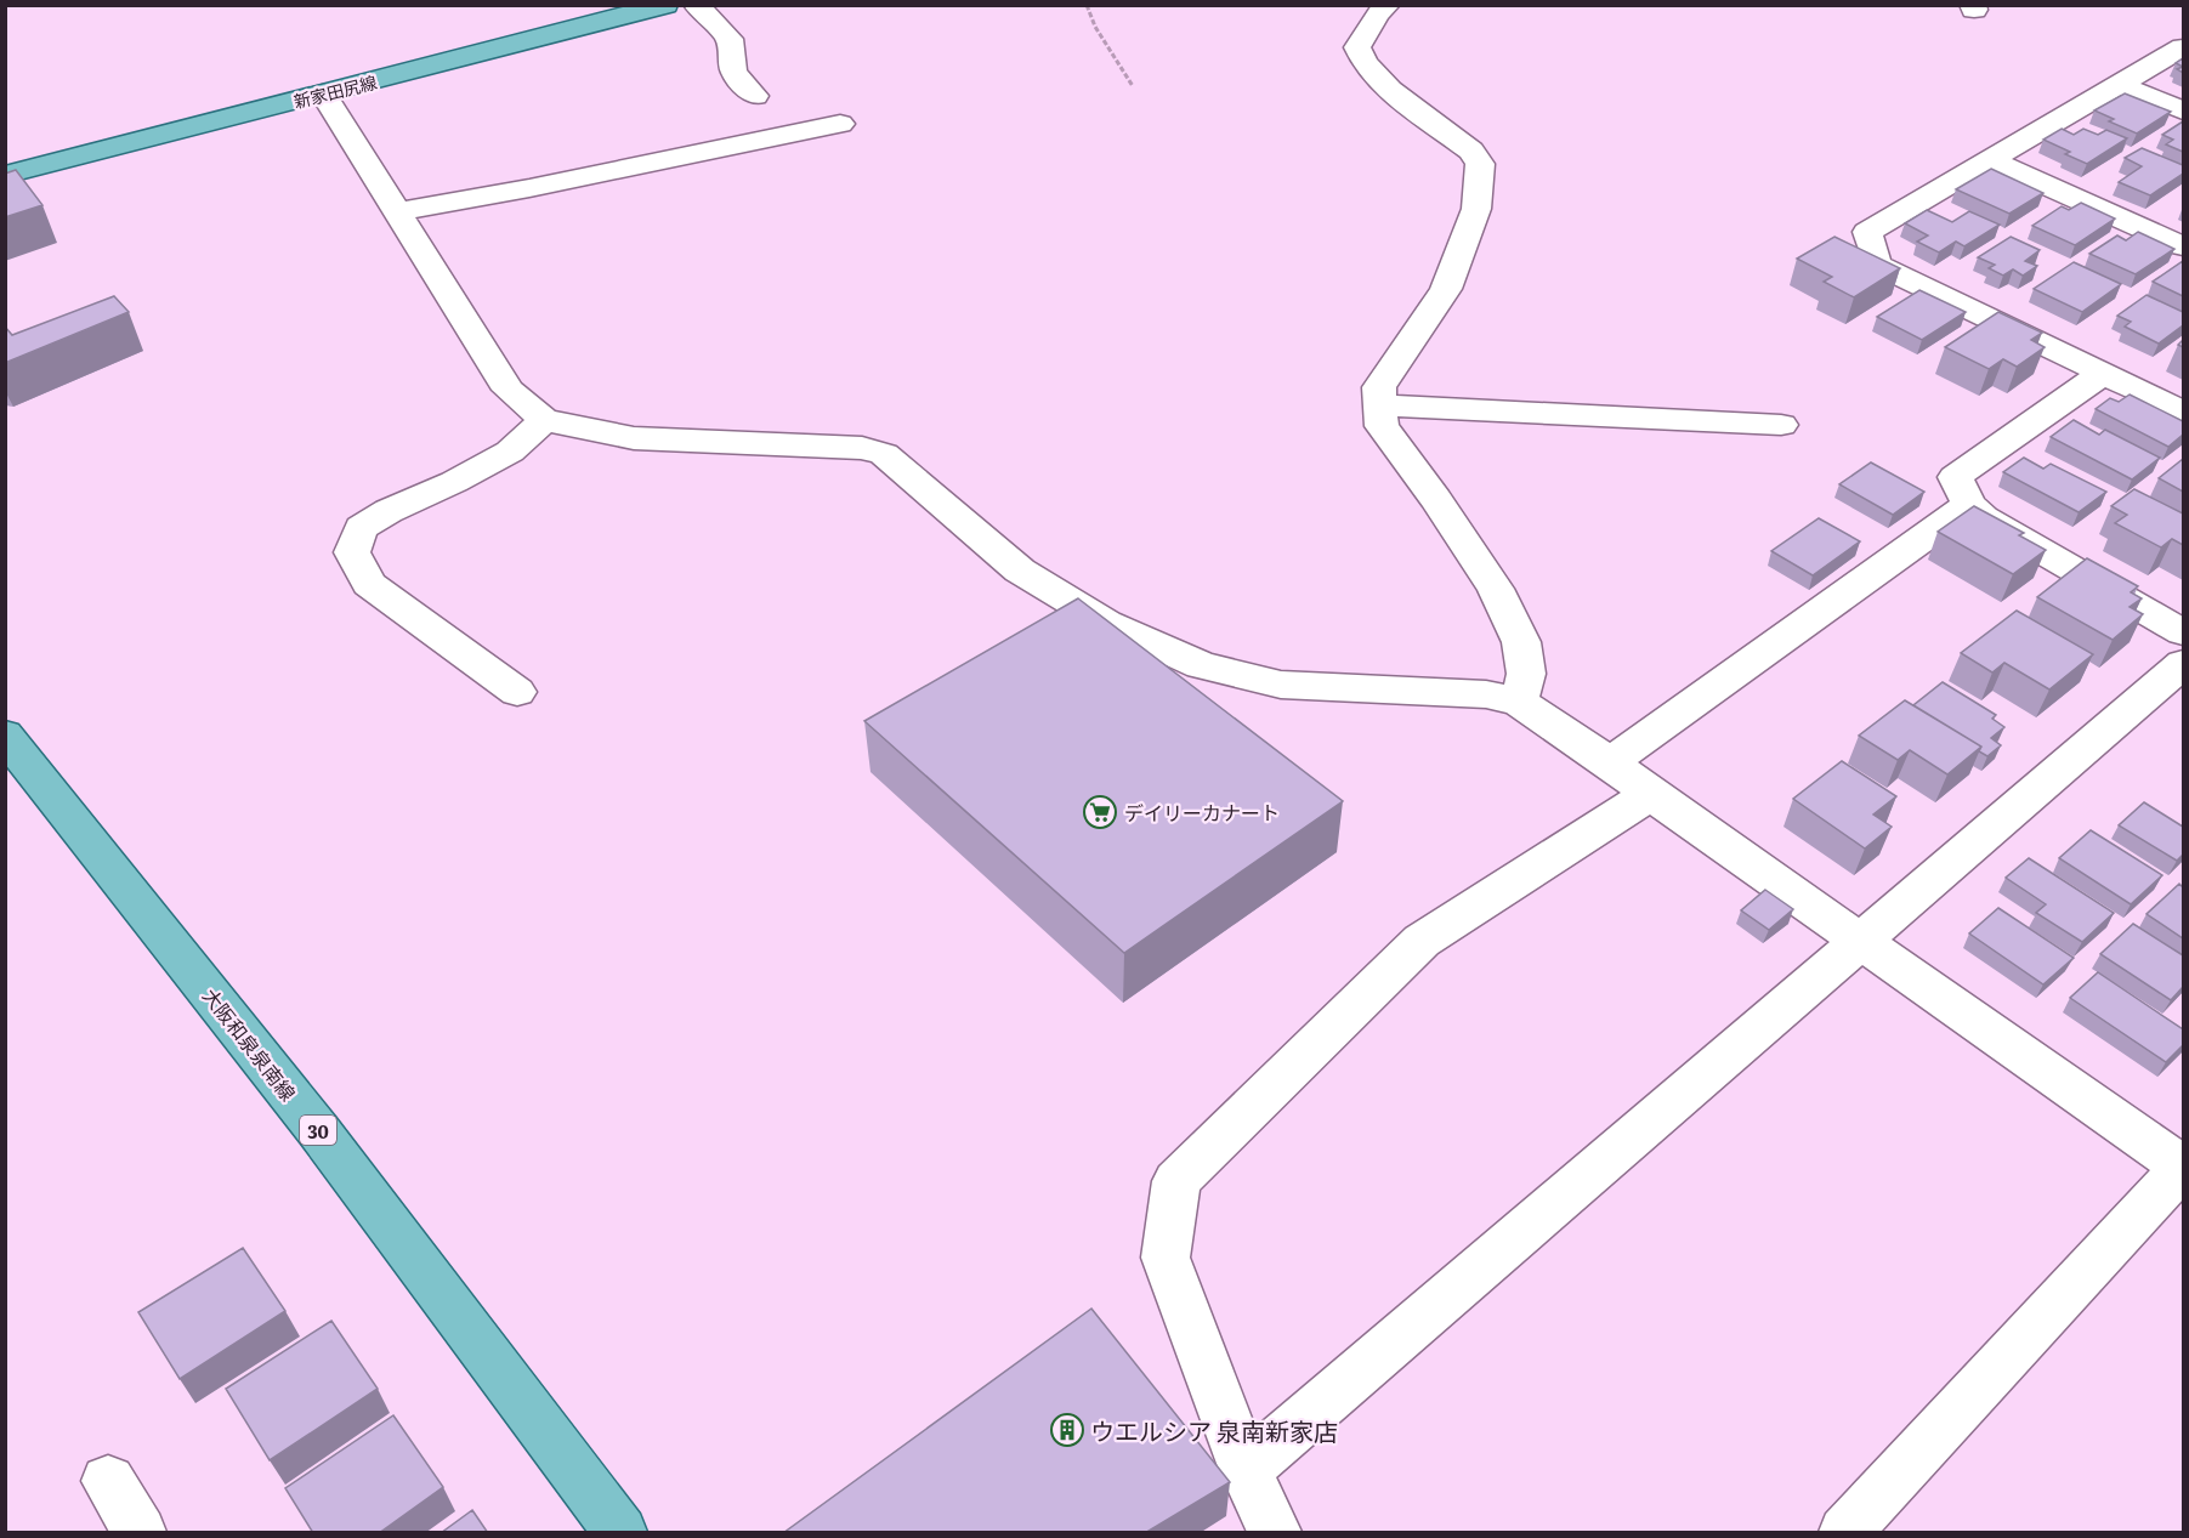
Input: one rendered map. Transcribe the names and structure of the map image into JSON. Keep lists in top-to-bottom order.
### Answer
{
  "streets": {
    "main road": ["新家田尻線", "大阪和泉泉南線", "30"]
  },
  "places": {
    "supermarket": ["デイリーカナート"],
    "building": ["ウエルシア 泉南新家店"]
  }
}
